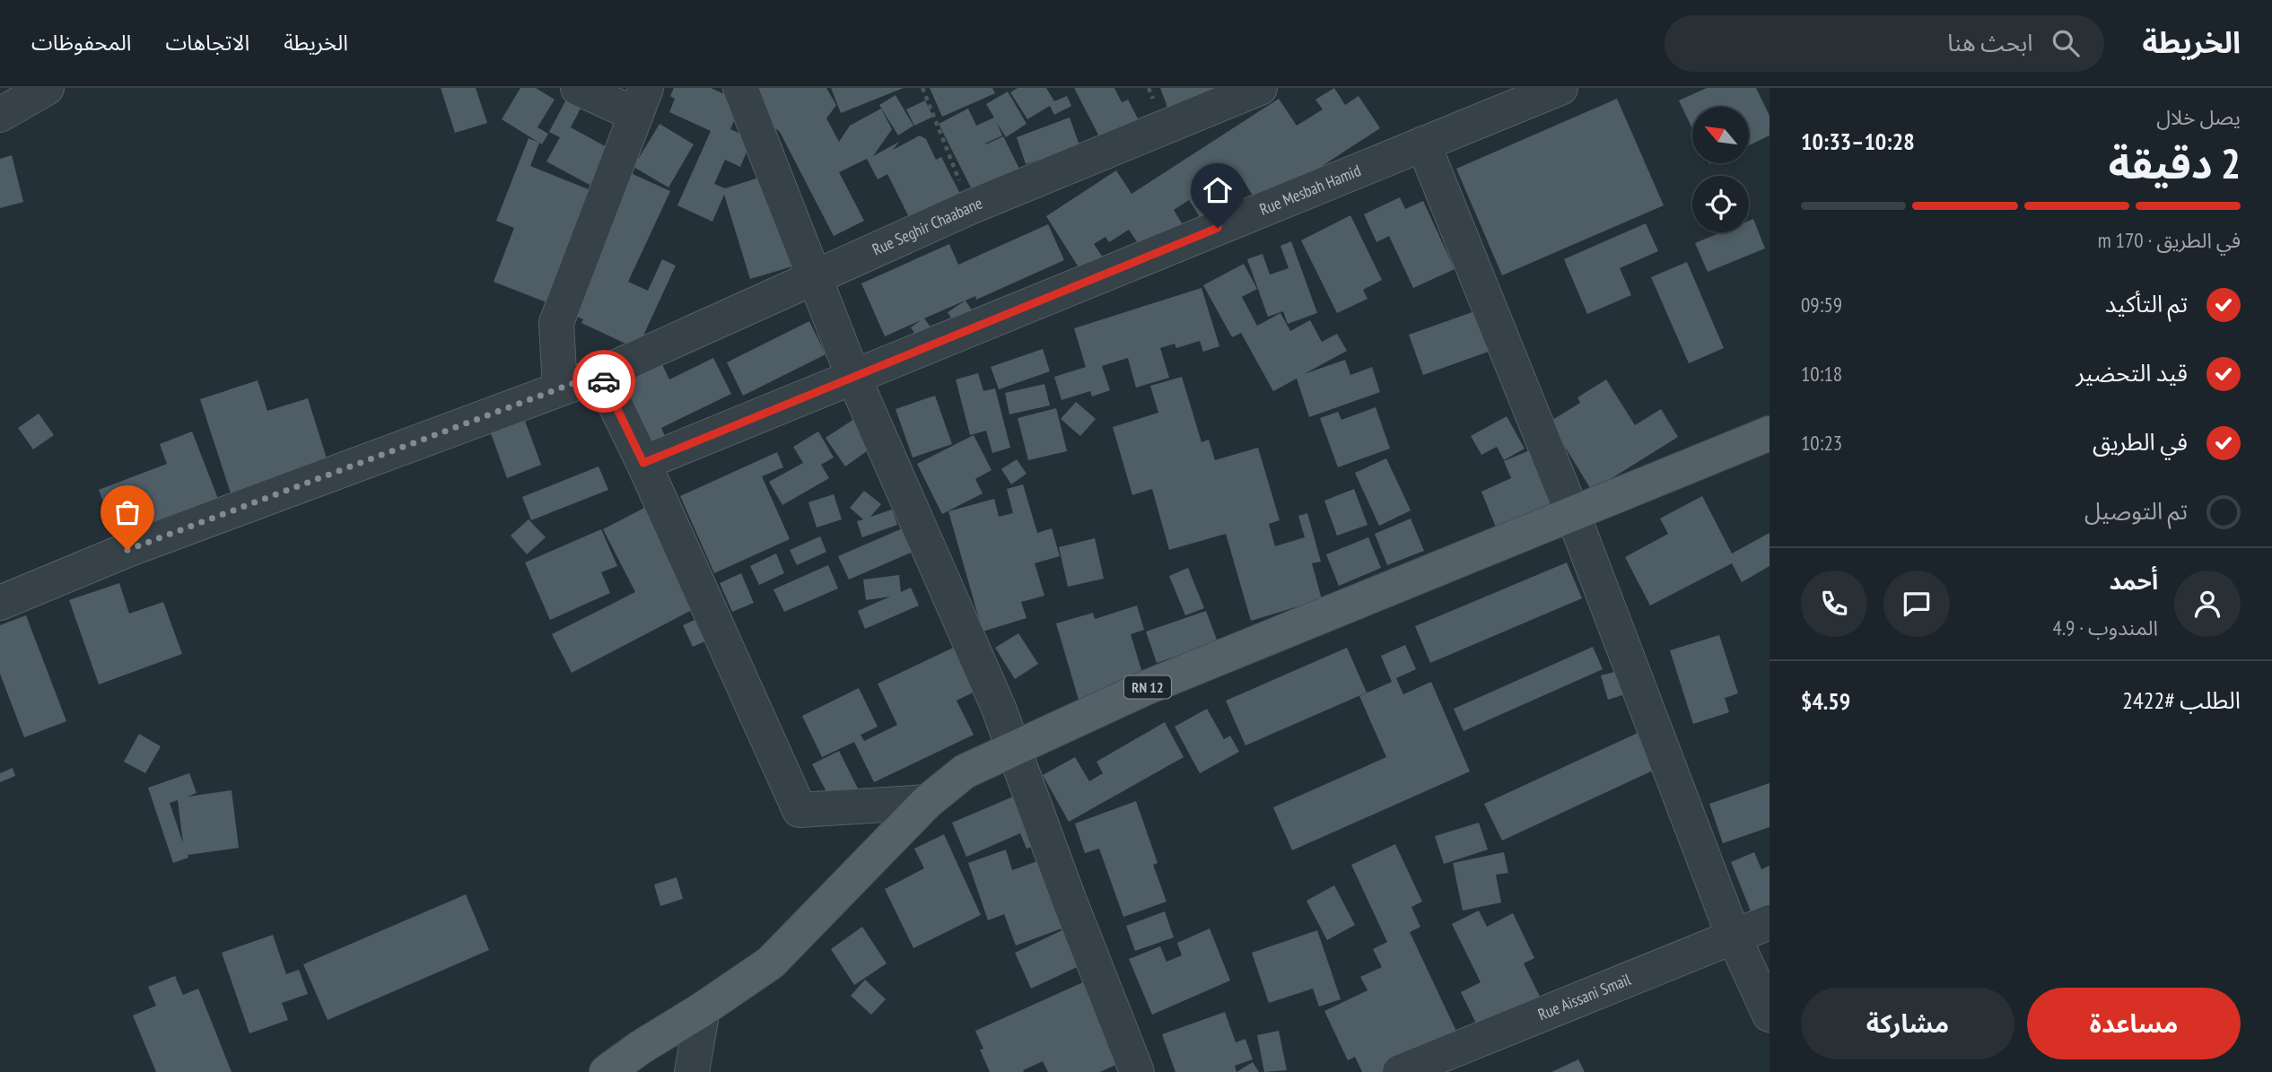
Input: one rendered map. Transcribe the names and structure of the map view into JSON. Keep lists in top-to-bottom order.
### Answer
{
  "streets": {
    "main road": ["RN 12"],
    "street": ["Rue Mesbah Hamid", "Rue Seghir Chaabane", "Rue Aissani Smail"]
  },
  "north": "top left",
  "page": {
    "header": "الخريطة",
    "search": "ابحث هنا",
    "nav": ["الخريطة", "الاتجاهات", "المحفوظات"],
    "heading": ["2 دقيقة", "يصل خلال", "10:28–10:33"],
    "panel": [
      "أحمد",
      "المندوب · 4.9",
      "الطلب #2422",
      "$4.59"
    ],
    "bar": "في الطريق · 170 m",
    "list": [
      ["تم التأكيد", "09:59"],
      ["قيد التحضير", "10:18"],
      ["في الطريق", "10:23"],
      "تم التوصيل"
    ],
    "buttons": ["مساعدة", "مشاركة"]
  }
}
